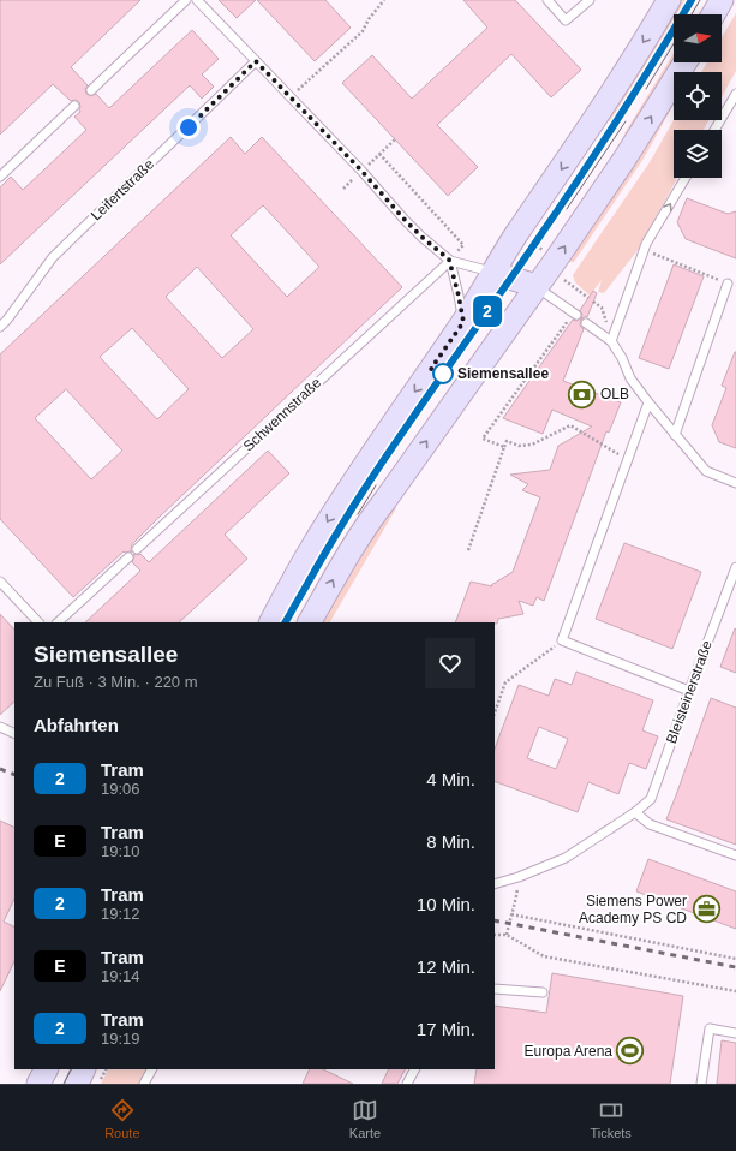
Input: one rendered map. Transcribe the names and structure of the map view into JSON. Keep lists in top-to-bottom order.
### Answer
{
  "streets": {
    "lane": ["Leifertstraße", "Schwennstraße", "Bleisteinerstraße"]
  },
  "places": {
    "other": ["Siemensallee"],
    "bank": ["OLB"],
    "office": ["Siemens Power Academy PS CD"],
    "sports": ["Europa Arena"]
  },
  "lines": ["tram line 2"],
  "north": "right",
  "page": {
    "on_map": "2",
    "heading": [
      ["Siemensallee", "Zu Fuß · 3 Min. · 220 m"],
      "Abfahrten"
    ],
    "list": [
      {
        "mark": "2",
        "name": "Tram",
        "note": "19:06",
        "value": "4 Min."
      },
      {
        "mark": "E",
        "name": "Tram",
        "note": "19:10",
        "value": "8 Min."
      },
      {
        "mark": "2",
        "name": "Tram",
        "note": "19:12",
        "value": "10 Min."
      },
      {
        "mark": "E",
        "name": "Tram",
        "note": "19:14",
        "value": "12 Min."
      },
      {
        "mark": "2",
        "name": "Tram",
        "note": "19:19",
        "value": "17 Min."
      }
    ],
    "tabs": ["Route", "Karte", "Tickets"]
  }
}
